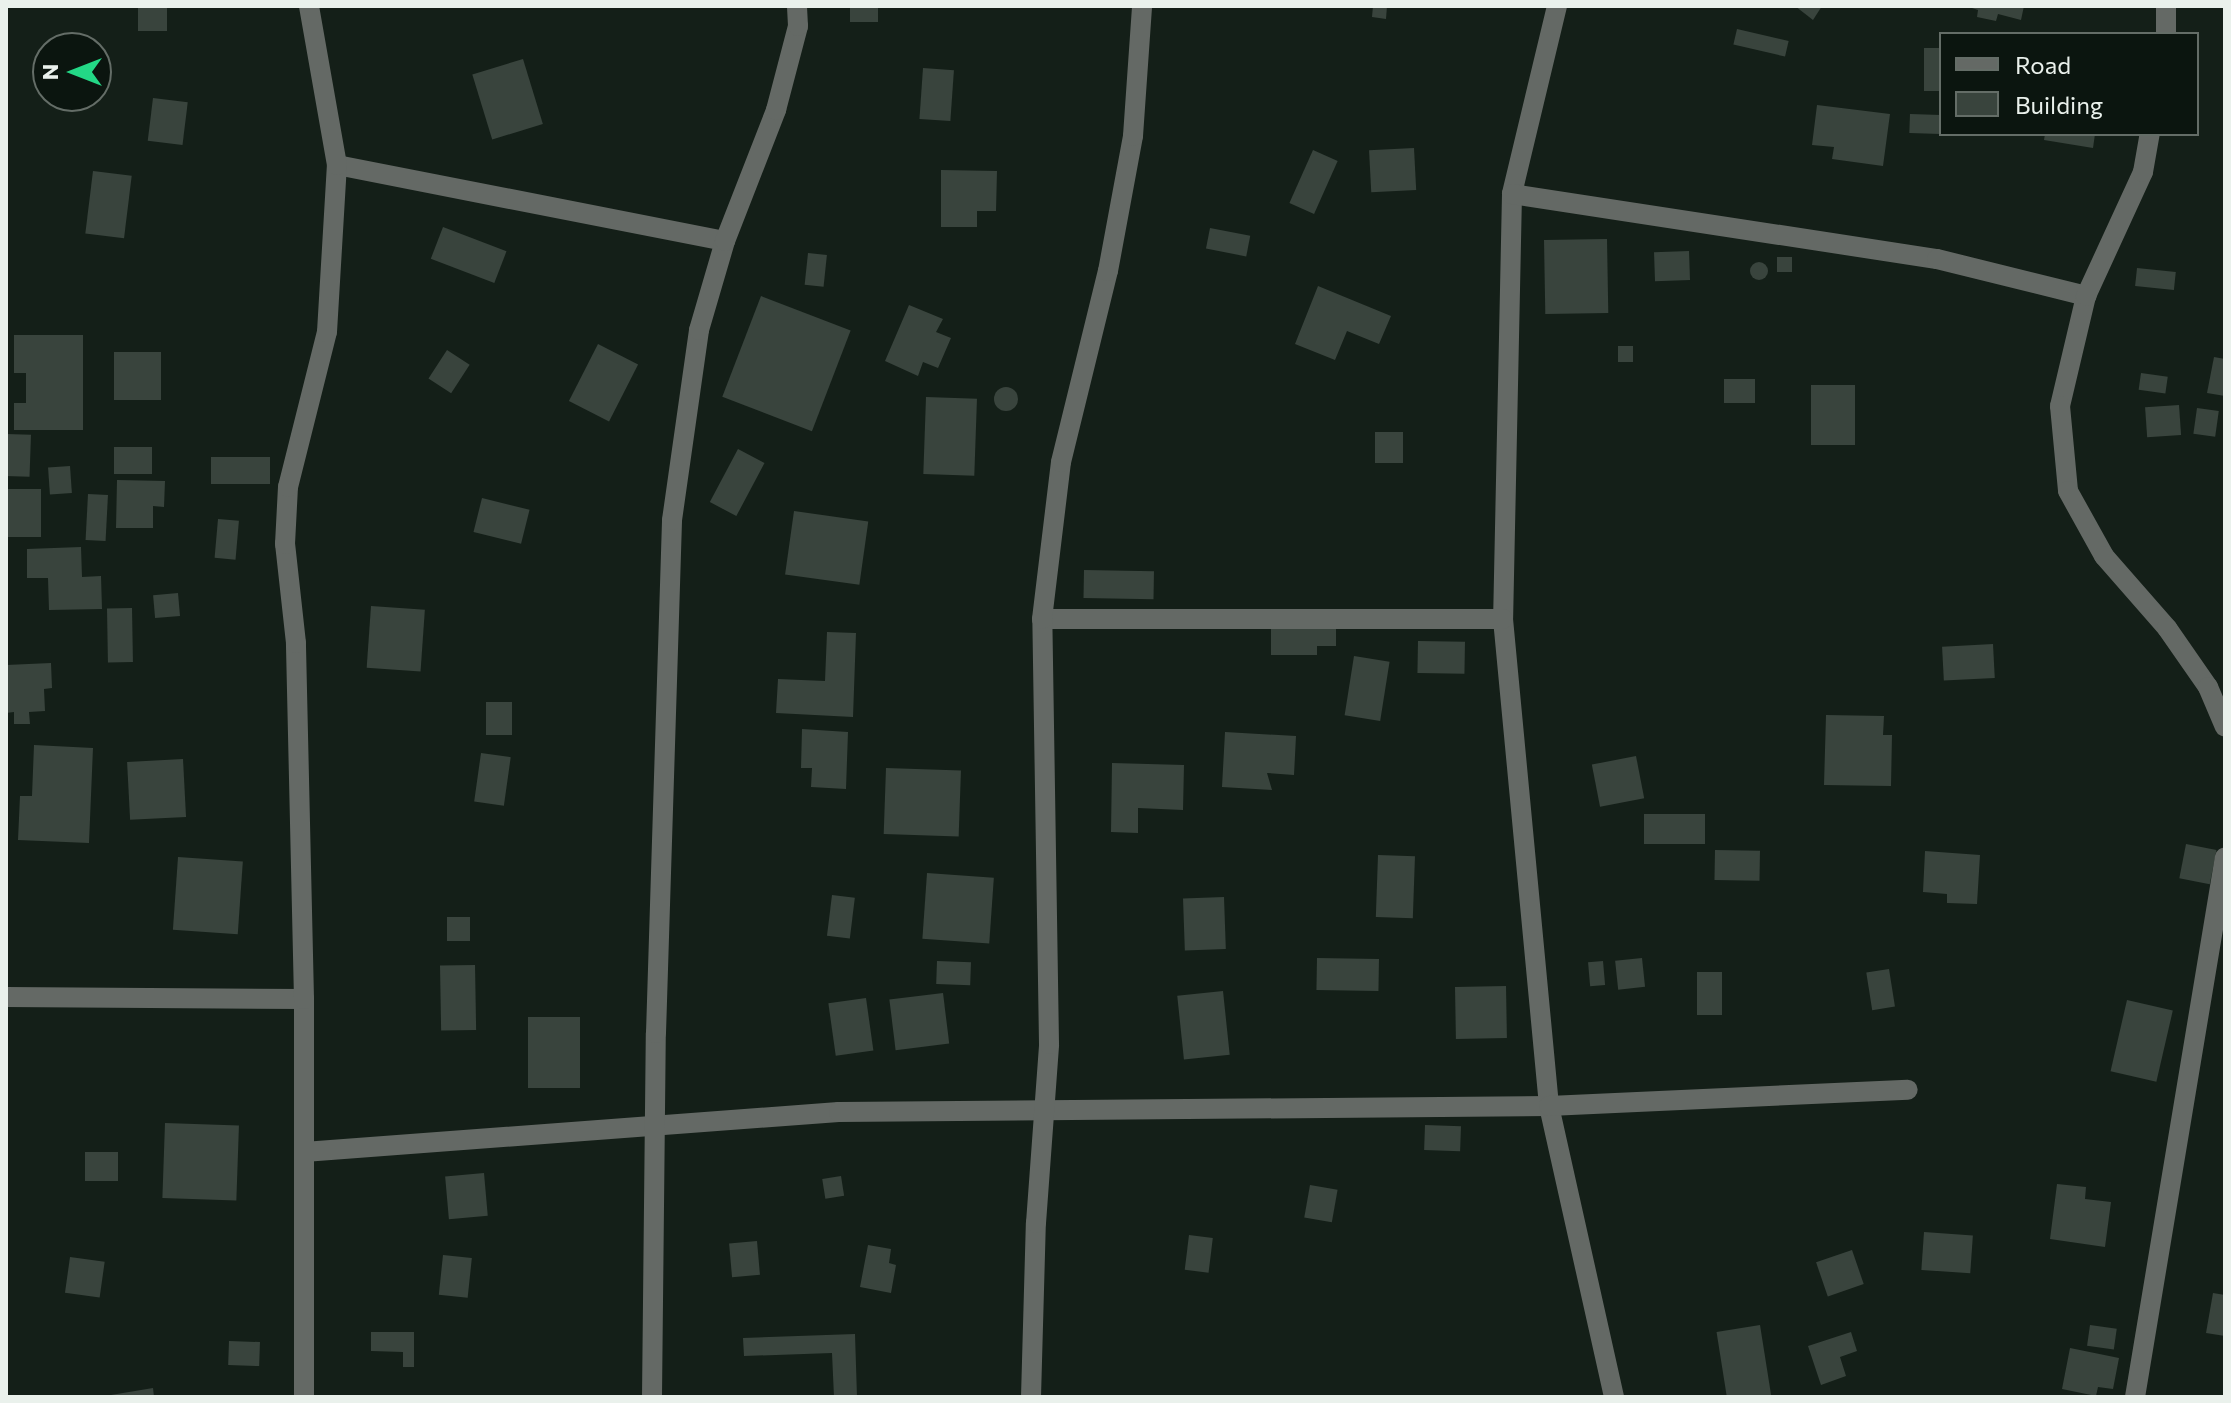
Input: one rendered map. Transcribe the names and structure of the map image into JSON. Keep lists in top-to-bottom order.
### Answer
{
  "legend": ["Road", "Building"],
  "north": "left"
}
